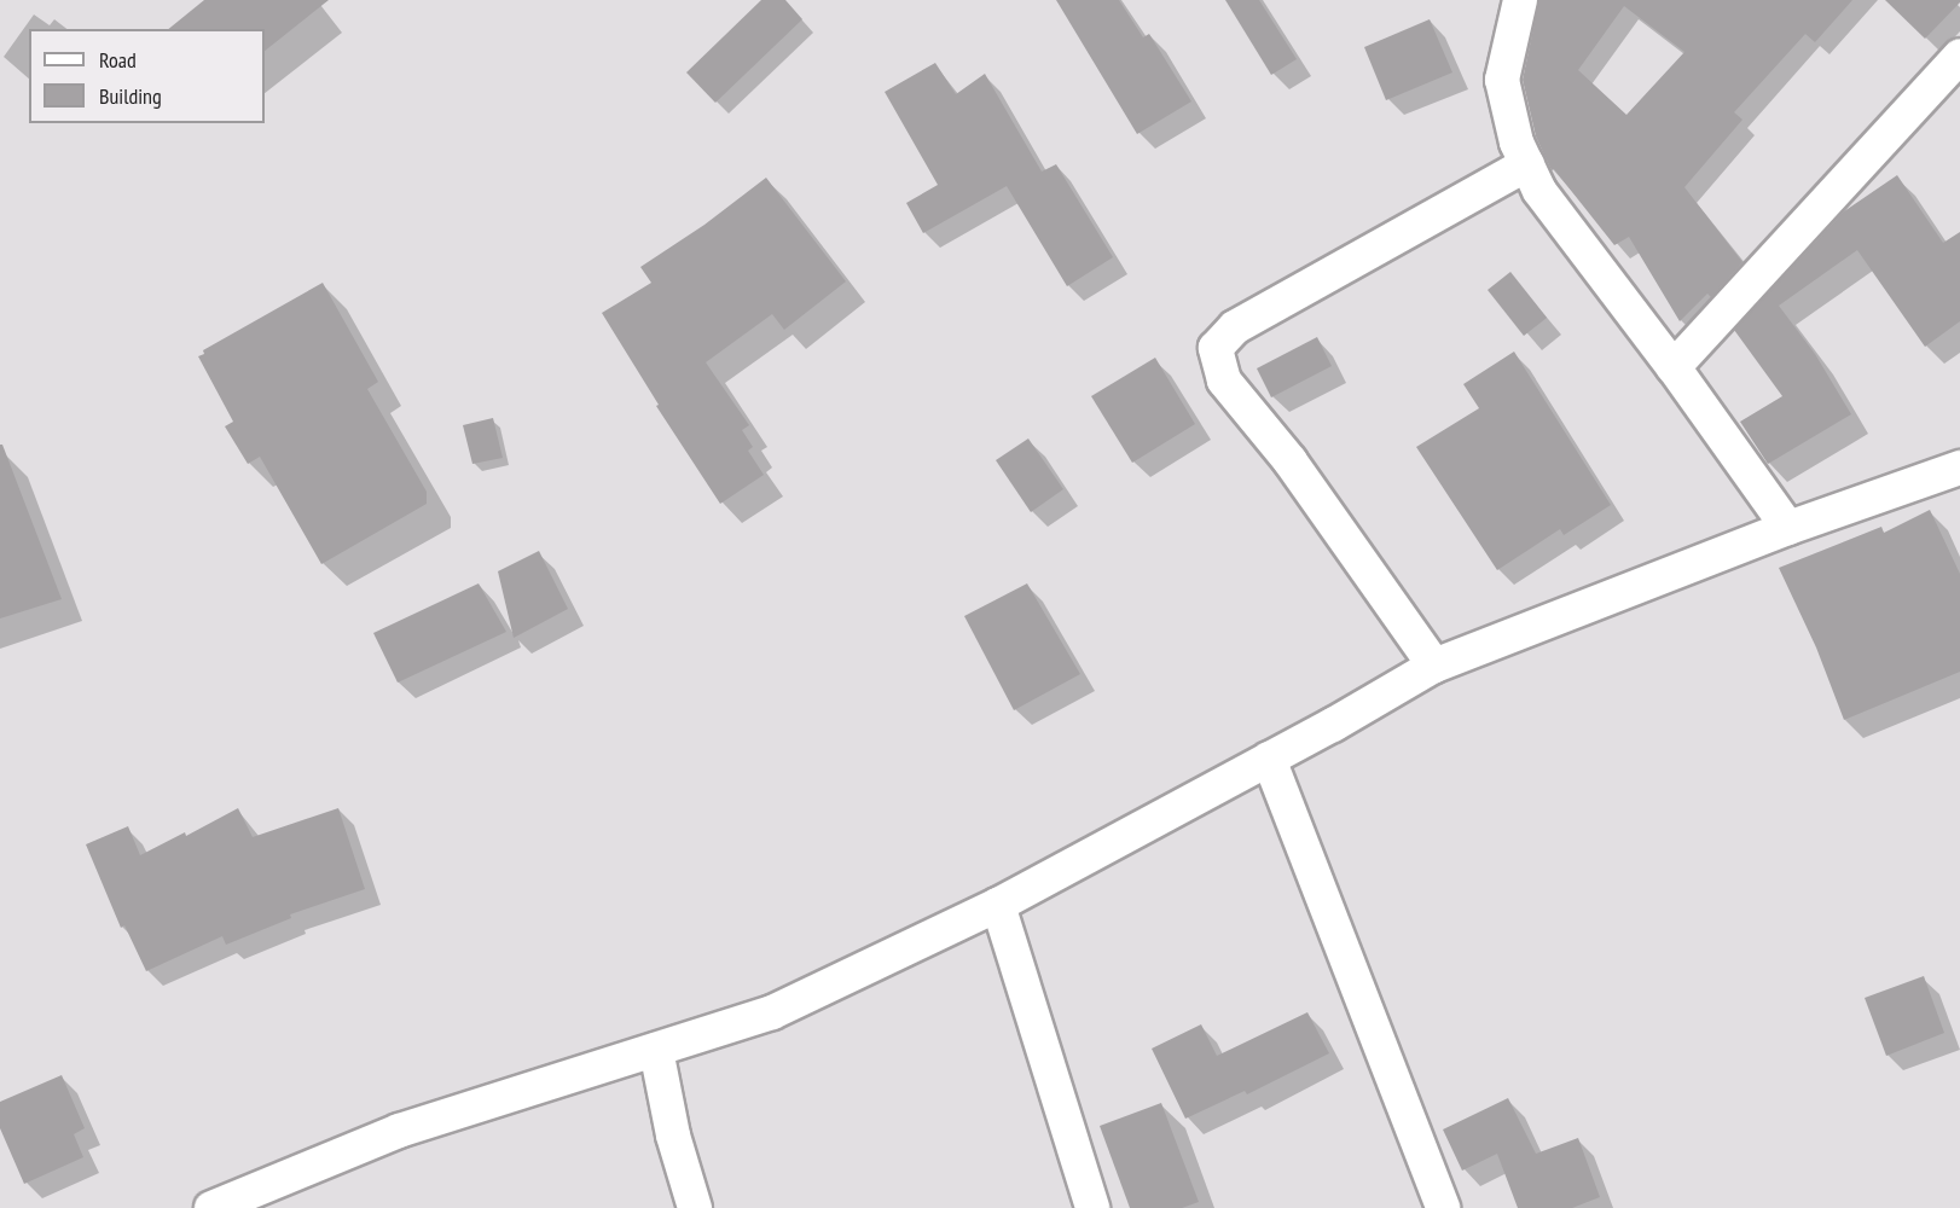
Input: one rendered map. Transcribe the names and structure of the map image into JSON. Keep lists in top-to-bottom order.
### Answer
{
  "legend": ["Road", "Building"]
}
